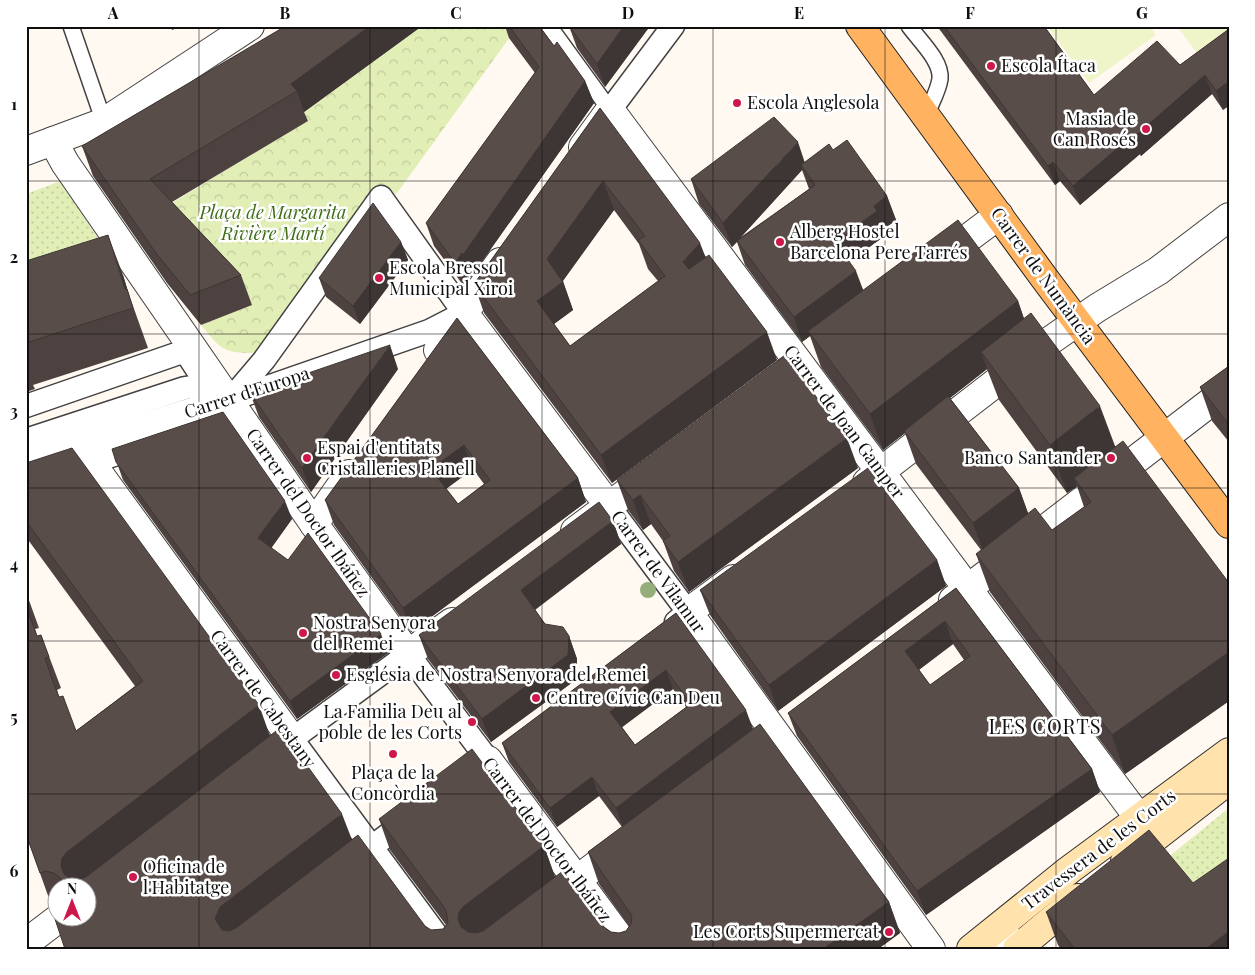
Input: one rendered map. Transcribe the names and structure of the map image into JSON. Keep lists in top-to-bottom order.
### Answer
{
  "streets": {
    "main road": ["Carrer de Numància", "Travessera de les Corts"],
    "street": [
      "Carrer d'Europa",
      "Carrer de Joan Gamper",
      "Carrer del Doctor Ibáñez",
      "Carrer de Vilamur",
      "Carrer de Cabestany"
    ]
  },
  "crossings": [
    ["Carrer d'Europa", "Carrer del Doctor Ibáñez"],
    ["Carrer d'Europa", "Carrer de Vilamur"],
    ["Carrer d'Europa", "Carrer de Cabestany"],
    ["Carrer de Joan Gamper", "Travessera de les Corts"],
    ["Carrer del Doctor Ibáñez", "Carrer de Vilamur"]
  ],
  "districts": ["LES CORTS"],
  "parks": ["Plaça de Margarita Rivière Martí"],
  "places": [
    "Escola Ítaca",
    "Escola Anglesola",
    "Masia de Can Rosés",
    "Alberg Hostel Barcelona Pere Tarrés",
    "Escola Bressol Municipal Xiroi",
    "Espai d'entitats Cristalleries Planell",
    "Banco Santander",
    "Nostra Senyora del Remei",
    "Església de Nostra Senyora del Remei",
    "Centre Cívic Can Deu",
    "La Familia Deu al poble de les Corts",
    "Plaça de la Concòrdia",
    "Oficina de l'Habitatge",
    "Les Corts Supermercat"
  ],
  "north": "top",
  "grid": {
    "columns": [
      "A",
      "B",
      "C",
      "D",
      "E",
      "F",
      "G"
    ],
    "rows": [
      "1",
      "2",
      "3",
      "4",
      "5",
      "6"
    ]
  }
}
